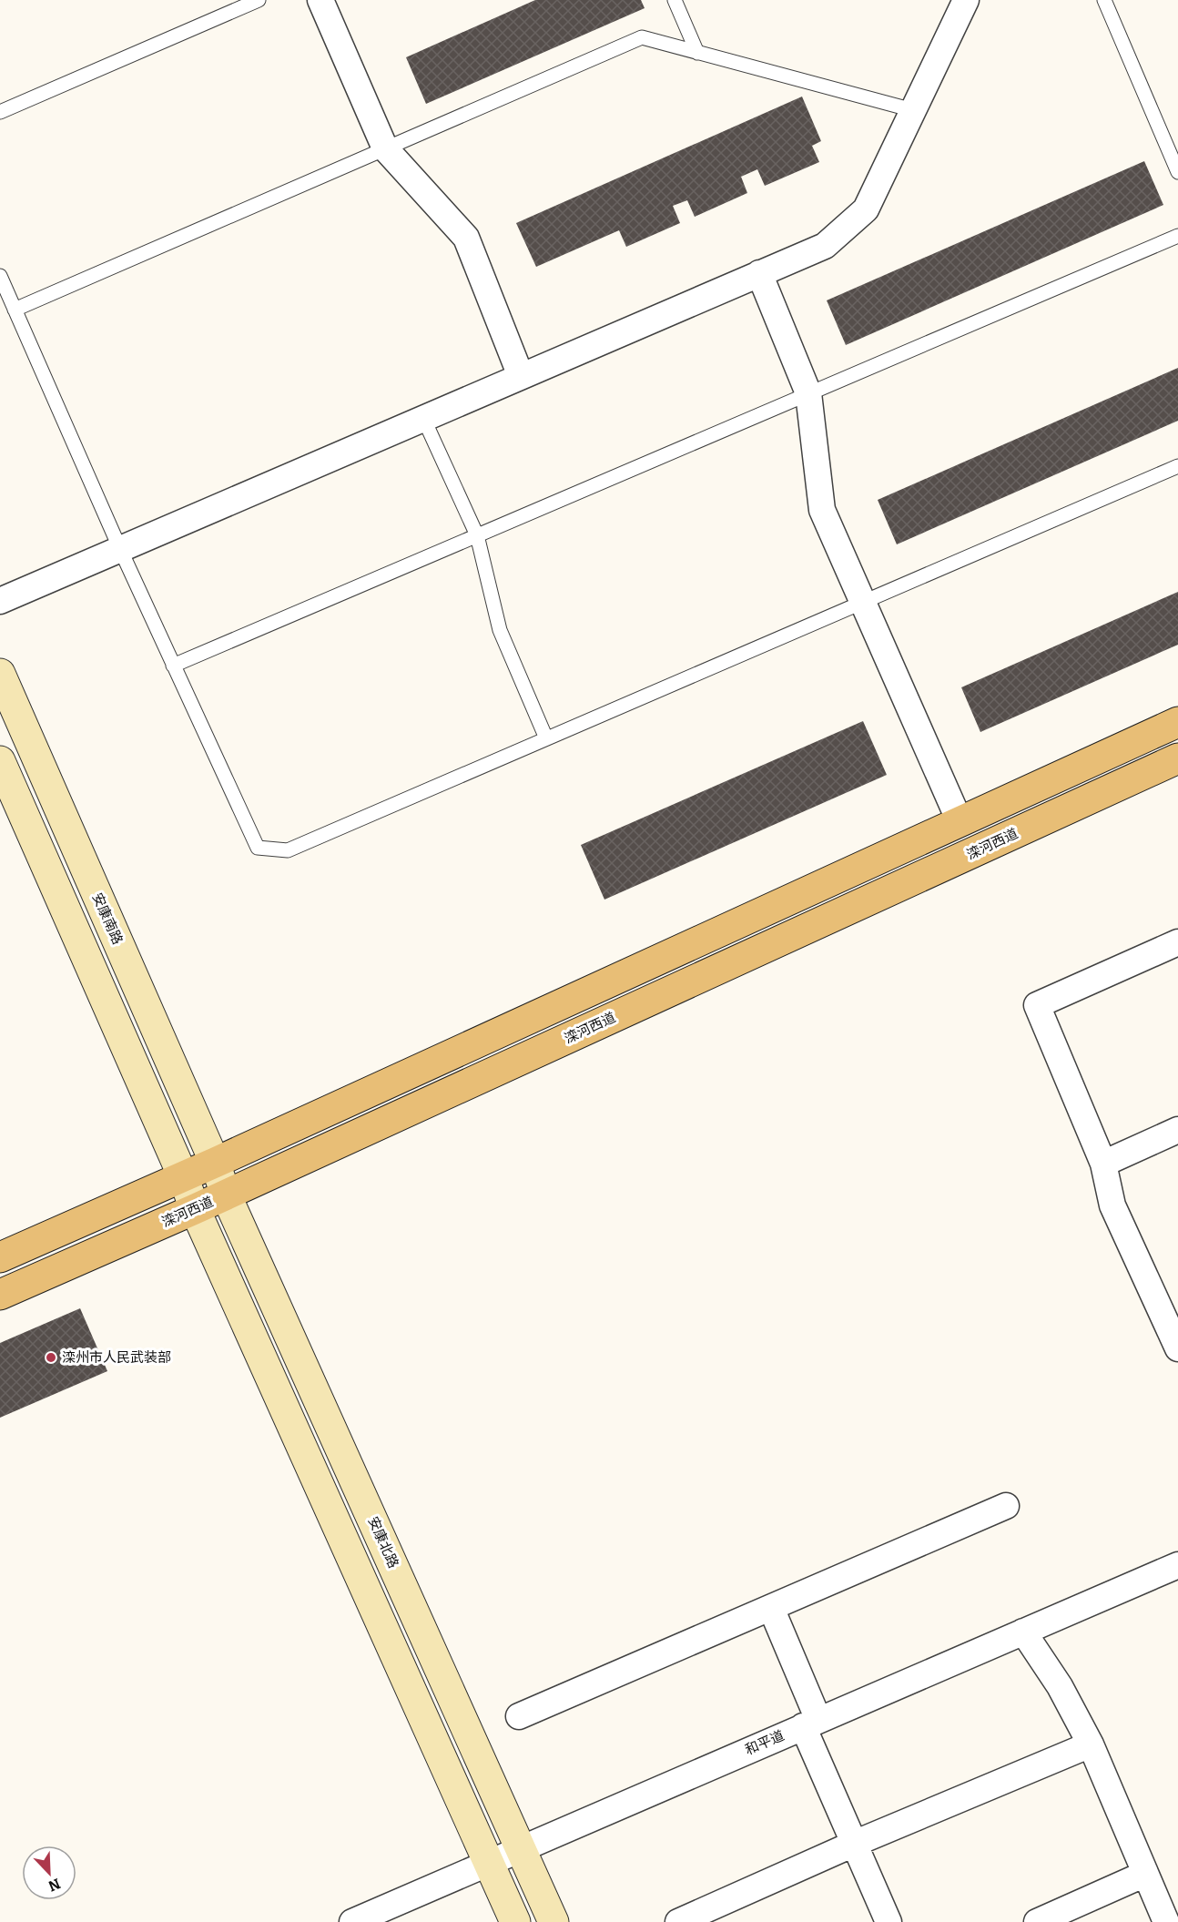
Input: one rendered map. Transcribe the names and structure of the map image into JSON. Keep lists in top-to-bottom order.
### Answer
{
  "streets": {
    "main road": ["滦河西道", "安康南路", "安康北路"],
    "street": ["和平道"]
  },
  "crossings": [
    ["滦河西道", "安康北路"],
    ["安康南路", "安康北路"],
    ["安康北路", "和平道"]
  ],
  "places": ["滦州市人民武装部"],
  "north": "bottom right"
}
